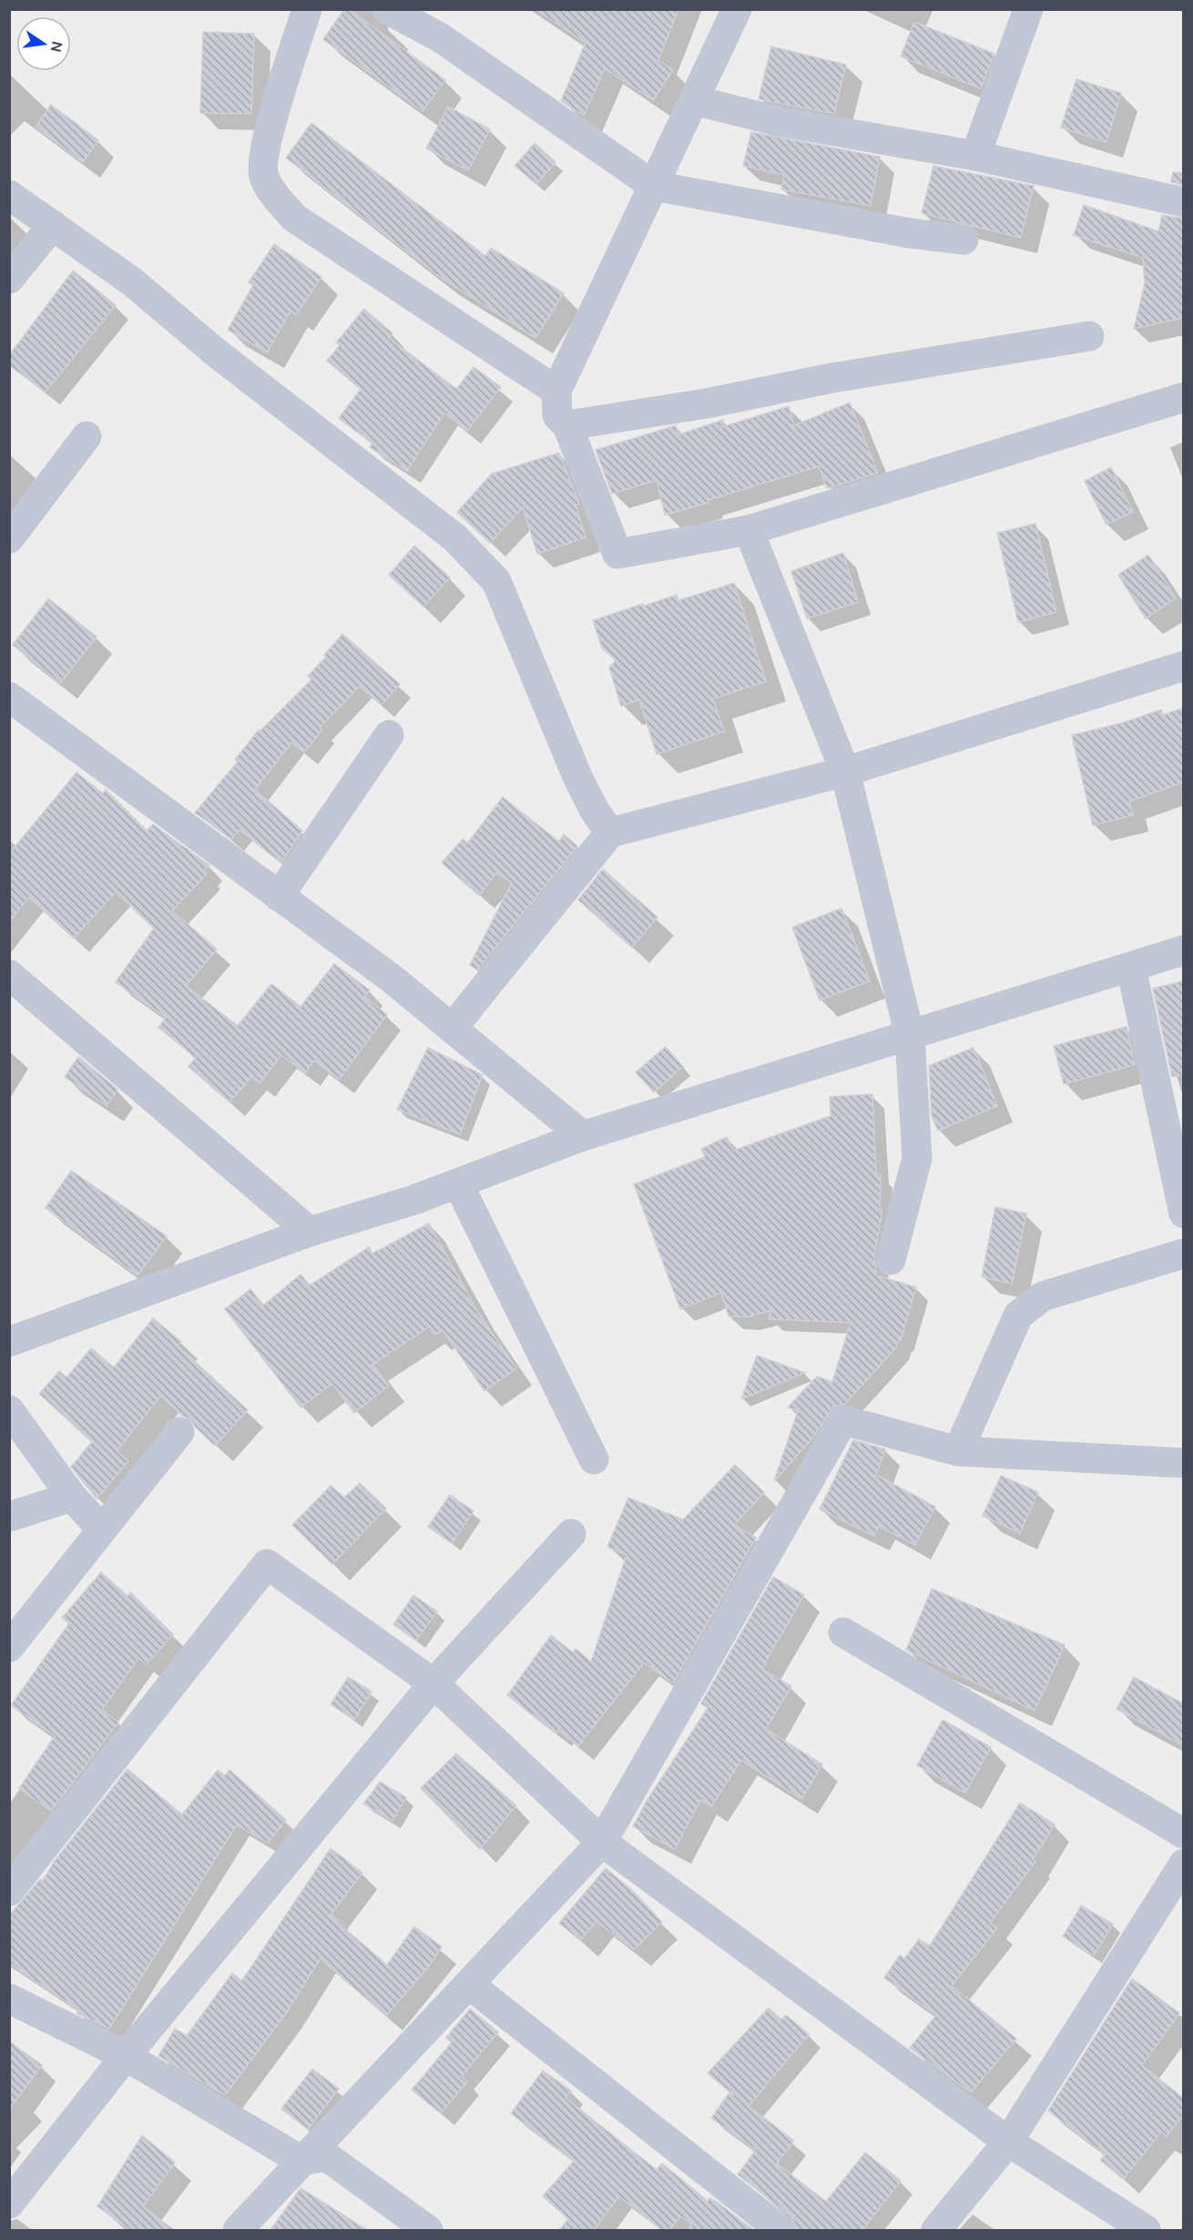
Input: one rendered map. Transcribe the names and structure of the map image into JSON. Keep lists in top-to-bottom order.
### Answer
{
  "north": "right"
}
